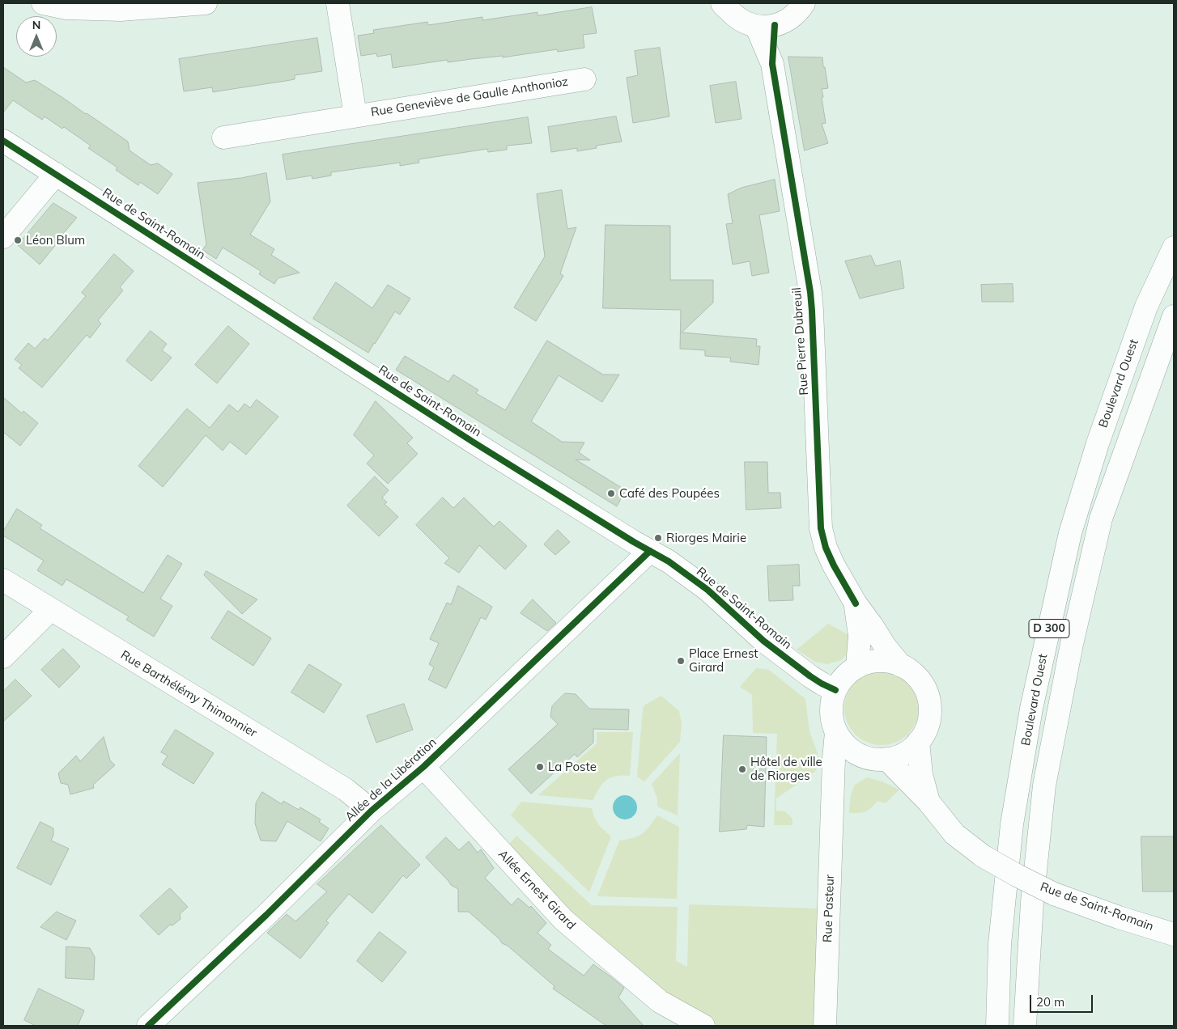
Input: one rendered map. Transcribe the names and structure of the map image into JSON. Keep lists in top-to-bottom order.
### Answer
{
  "streets": {
    "street": [
      "Rue Geneviève de Gaulle Anthonioz",
      "Rue de Saint-Romain",
      "Rue Pierre Dubreuil",
      "Boulevard Ouest",
      "D 300",
      "Rue Barthélémy Thimonnier",
      "Allée de la Libération",
      "Allée Ernest Girard",
      "Rue Pasteur"
    ]
  },
  "crossings": [
    ["Rue de Saint-Romain", "Rue Pierre Dubreuil"],
    ["Rue de Saint-Romain", "Allée de la Libération"],
    ["Rue de Saint-Romain", "Rue Pasteur"],
    ["Rue Pierre Dubreuil", "Rue Pasteur"],
    ["Rue Barthélémy Thimonnier", "Allée de la Libération"],
    ["Allée de la Libération", "Allée Ernest Girard"]
  ],
  "places": [
    "Léon Blum",
    "Café des Poupées",
    "Riorges Mairie",
    "Place Ernest Girard",
    "La Poste",
    "Hôtel de ville de Riorges"
  ],
  "scale_bar": "20 m",
  "north": "top"
}
